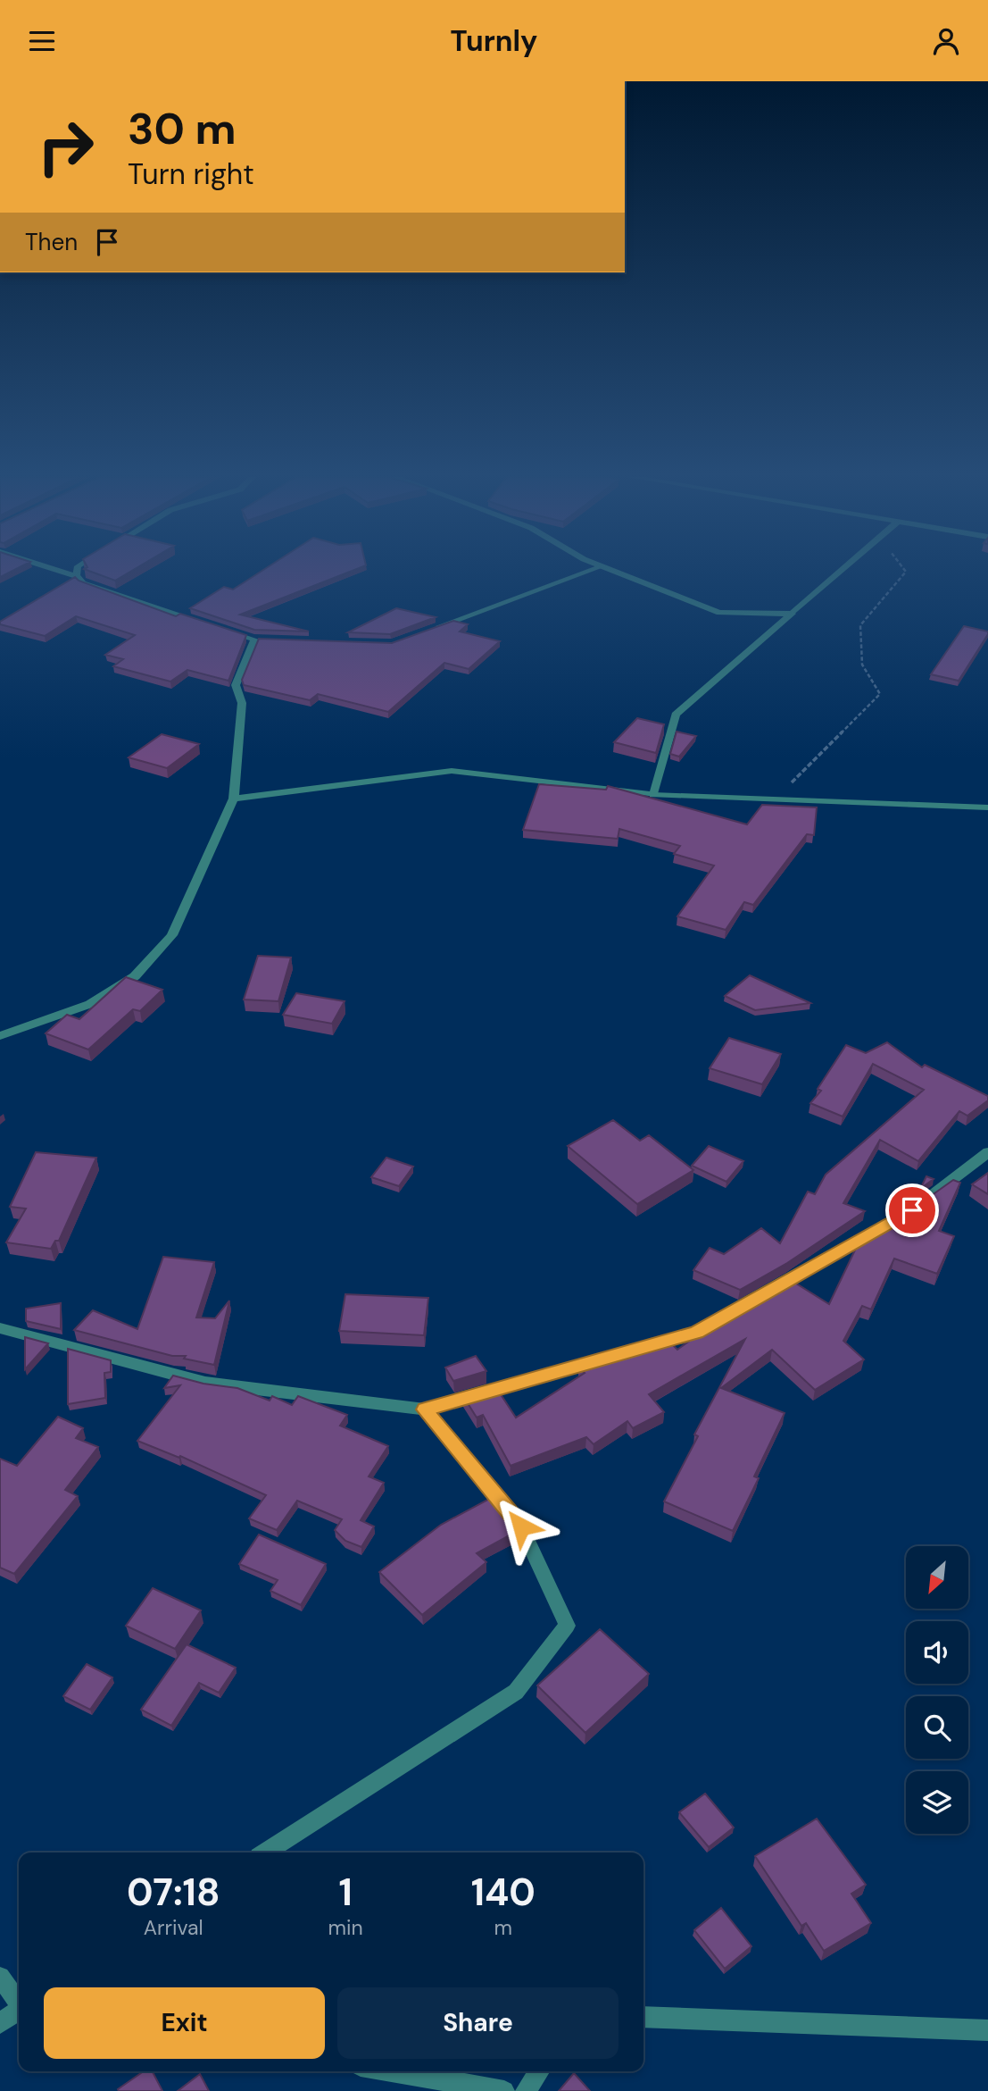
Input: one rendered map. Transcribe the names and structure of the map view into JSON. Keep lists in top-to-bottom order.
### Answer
{
  "north": "bottom left",
  "page": {
    "header": "Turnly",
    "turn": ["30 m", "Turn right"],
    "then": "Then",
    "eta": [
      "07:18",
      "Arrival",
      "1",
      "min",
      "140",
      "m"
    ],
    "buttons": ["Exit", "Share"]
  }
}
